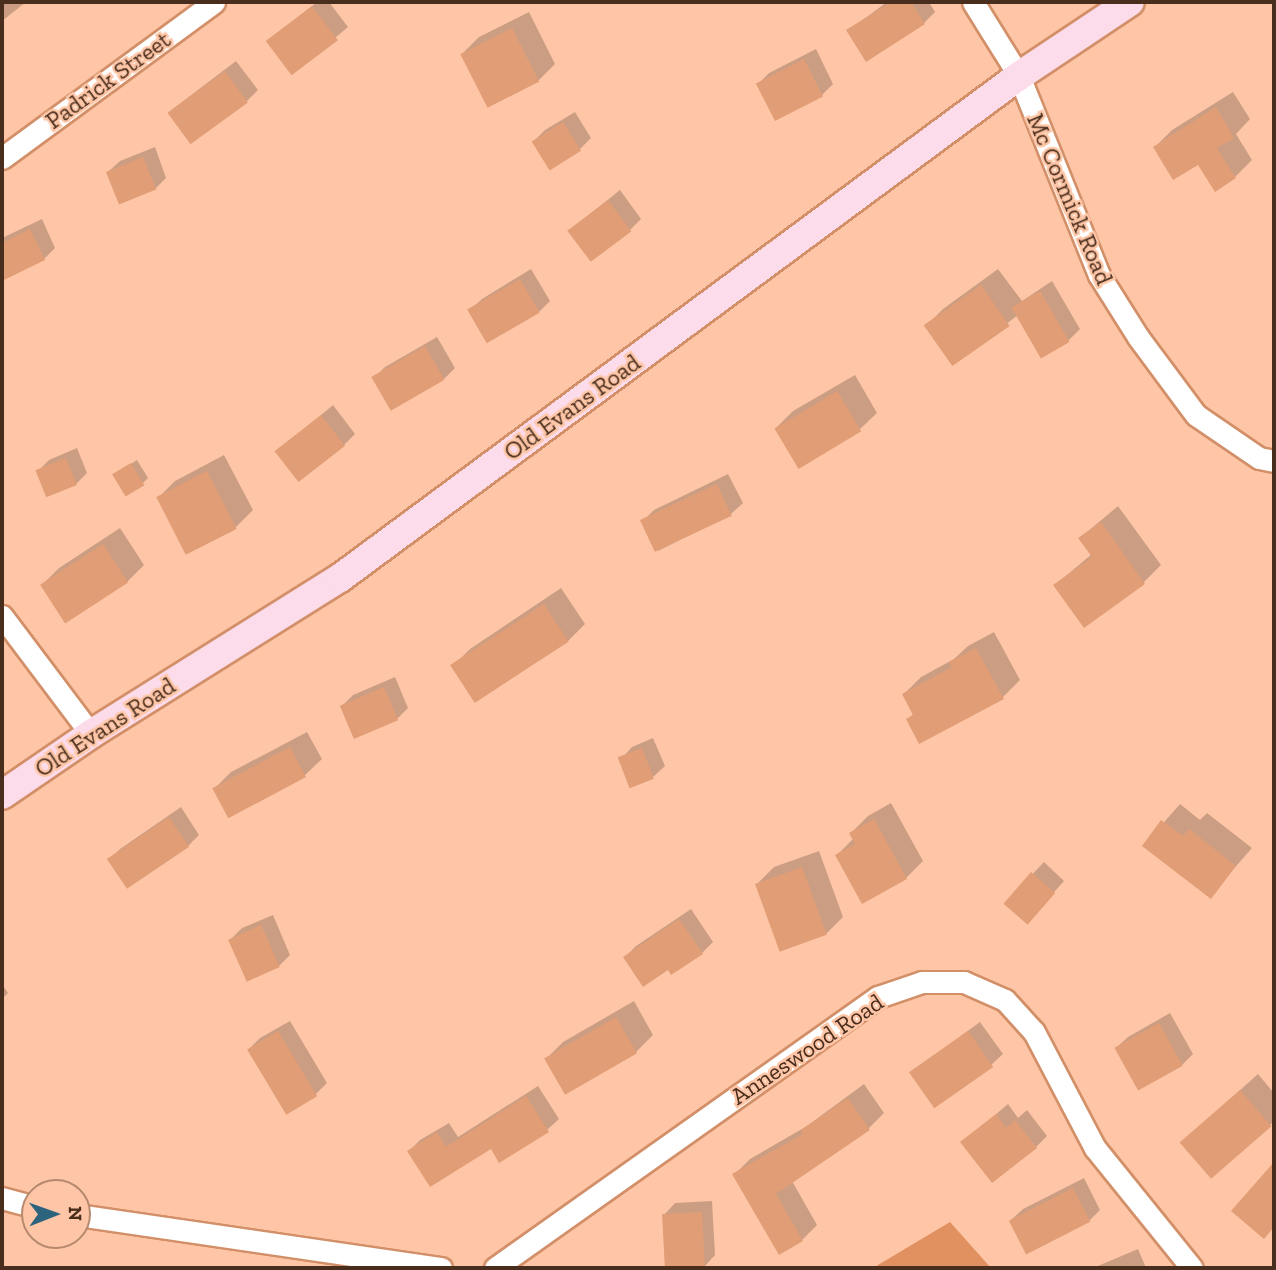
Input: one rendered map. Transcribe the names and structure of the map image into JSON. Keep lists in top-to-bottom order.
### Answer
{
  "streets": {
    "street": [
      "Padrick Street",
      "Mc Cormick Road",
      "Old Evans Road",
      "Anneswood Road"
    ]
  },
  "crossings": [
    ["Mc Cormick Road", "Old Evans Road"]
  ],
  "north": "right"
}
